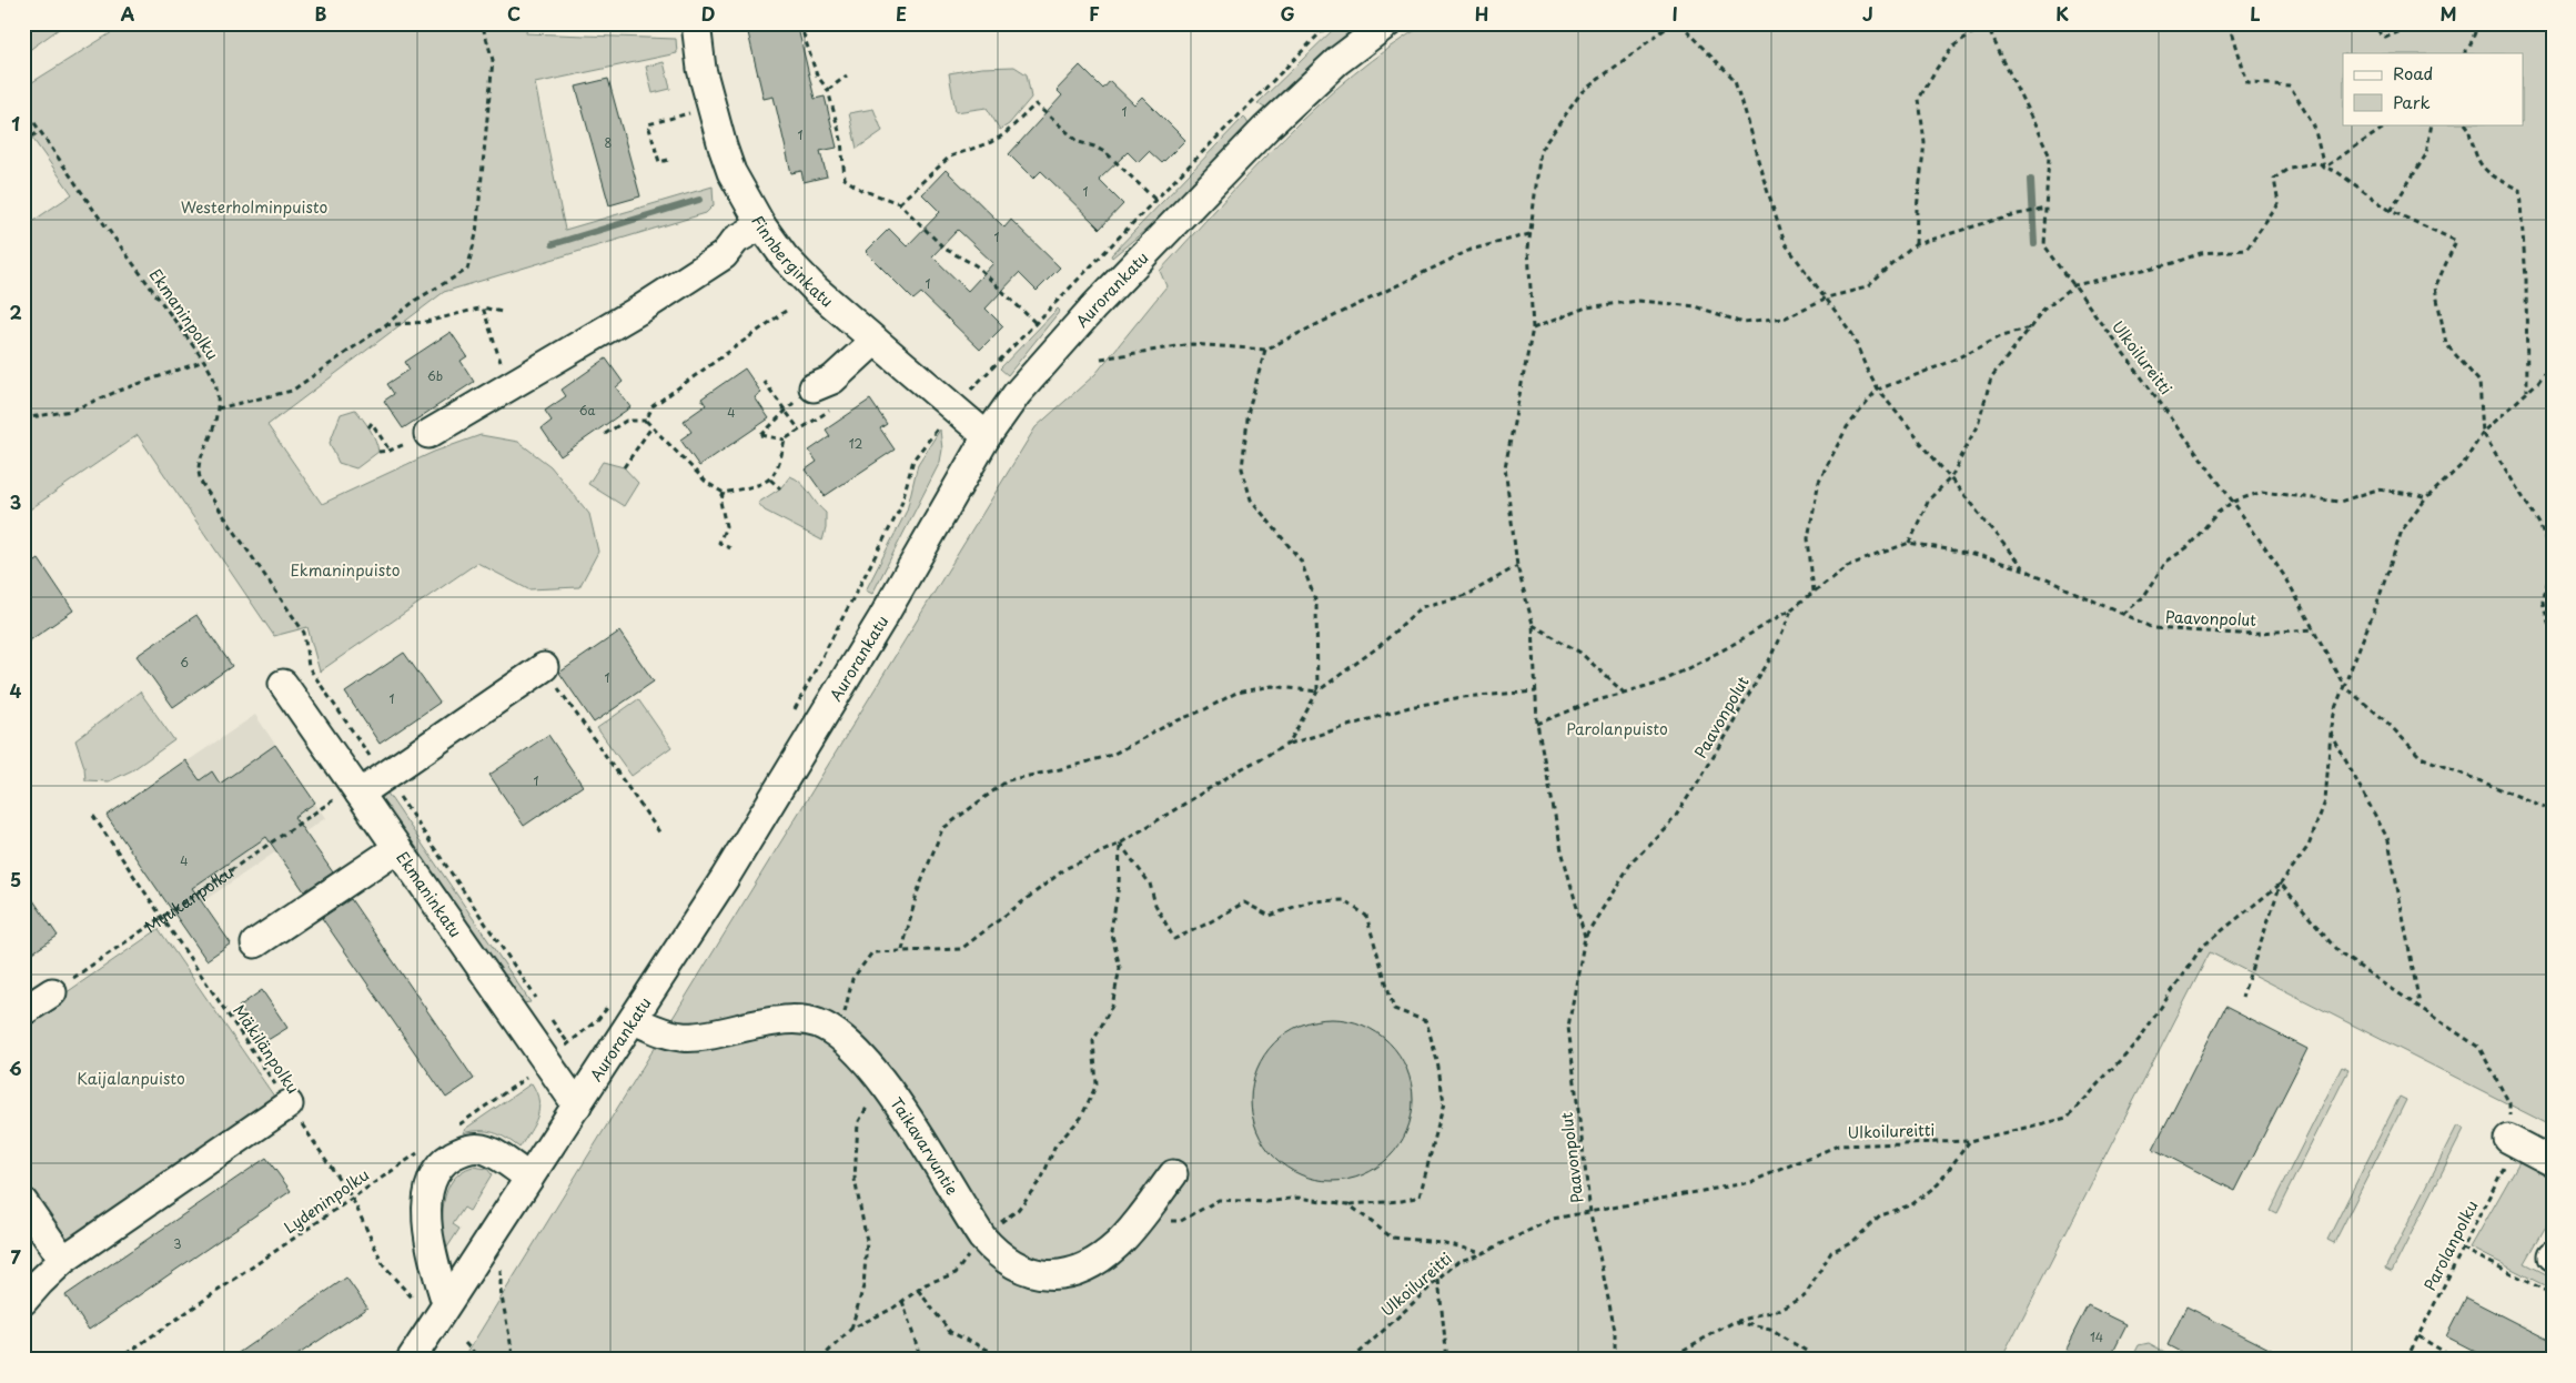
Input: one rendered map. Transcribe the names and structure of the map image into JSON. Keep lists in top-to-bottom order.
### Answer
{
  "streets": {
    "street": [
      "Finnberginkatu",
      "Aurorankatu",
      "Ekmaninkatu",
      "Taikavarvuntie"
    ],
    "path": [
      "Ekmaninpolku",
      "Ulkoilureitti",
      "Paavonpolut",
      "Muukanpolku",
      "Mäkilänpolku",
      "Lydeninpolku",
      "Parolanpolku"
    ]
  },
  "crossings": [
    ["Finnberginkatu", "Aurorankatu"],
    ["Aurorankatu", "Ekmaninkatu"],
    ["Aurorankatu", "Taikavarvuntie"],
    ["Ulkoilureitti", "Paavonpolut"],
    ["Ekmaninkatu", "Muukanpolku"],
    ["Muukanpolku", "Mäkilänpolku"],
    ["Mäkilänpolku", "Lydeninpolku"]
  ],
  "parks": [
    "Westerholminpuisto",
    "Ekmaninpuisto",
    "Parolanpuisto",
    "Kaijalanpuisto"
  ],
  "house_numbers": [
    "1",
    "1",
    "8",
    "1",
    "1",
    "1",
    "6b",
    "6a",
    "4",
    "12",
    "6",
    "1",
    "1",
    "1",
    "4",
    "3",
    "14"
  ],
  "legend": ["Road", "Park"],
  "grid": {
    "columns": [
      "A",
      "B",
      "C",
      "D",
      "E",
      "F",
      "G",
      "H",
      "I",
      "J",
      "K",
      "L",
      "M"
    ],
    "rows": [
      "1",
      "2",
      "3",
      "4",
      "5",
      "6",
      "7"
    ]
  }
}
